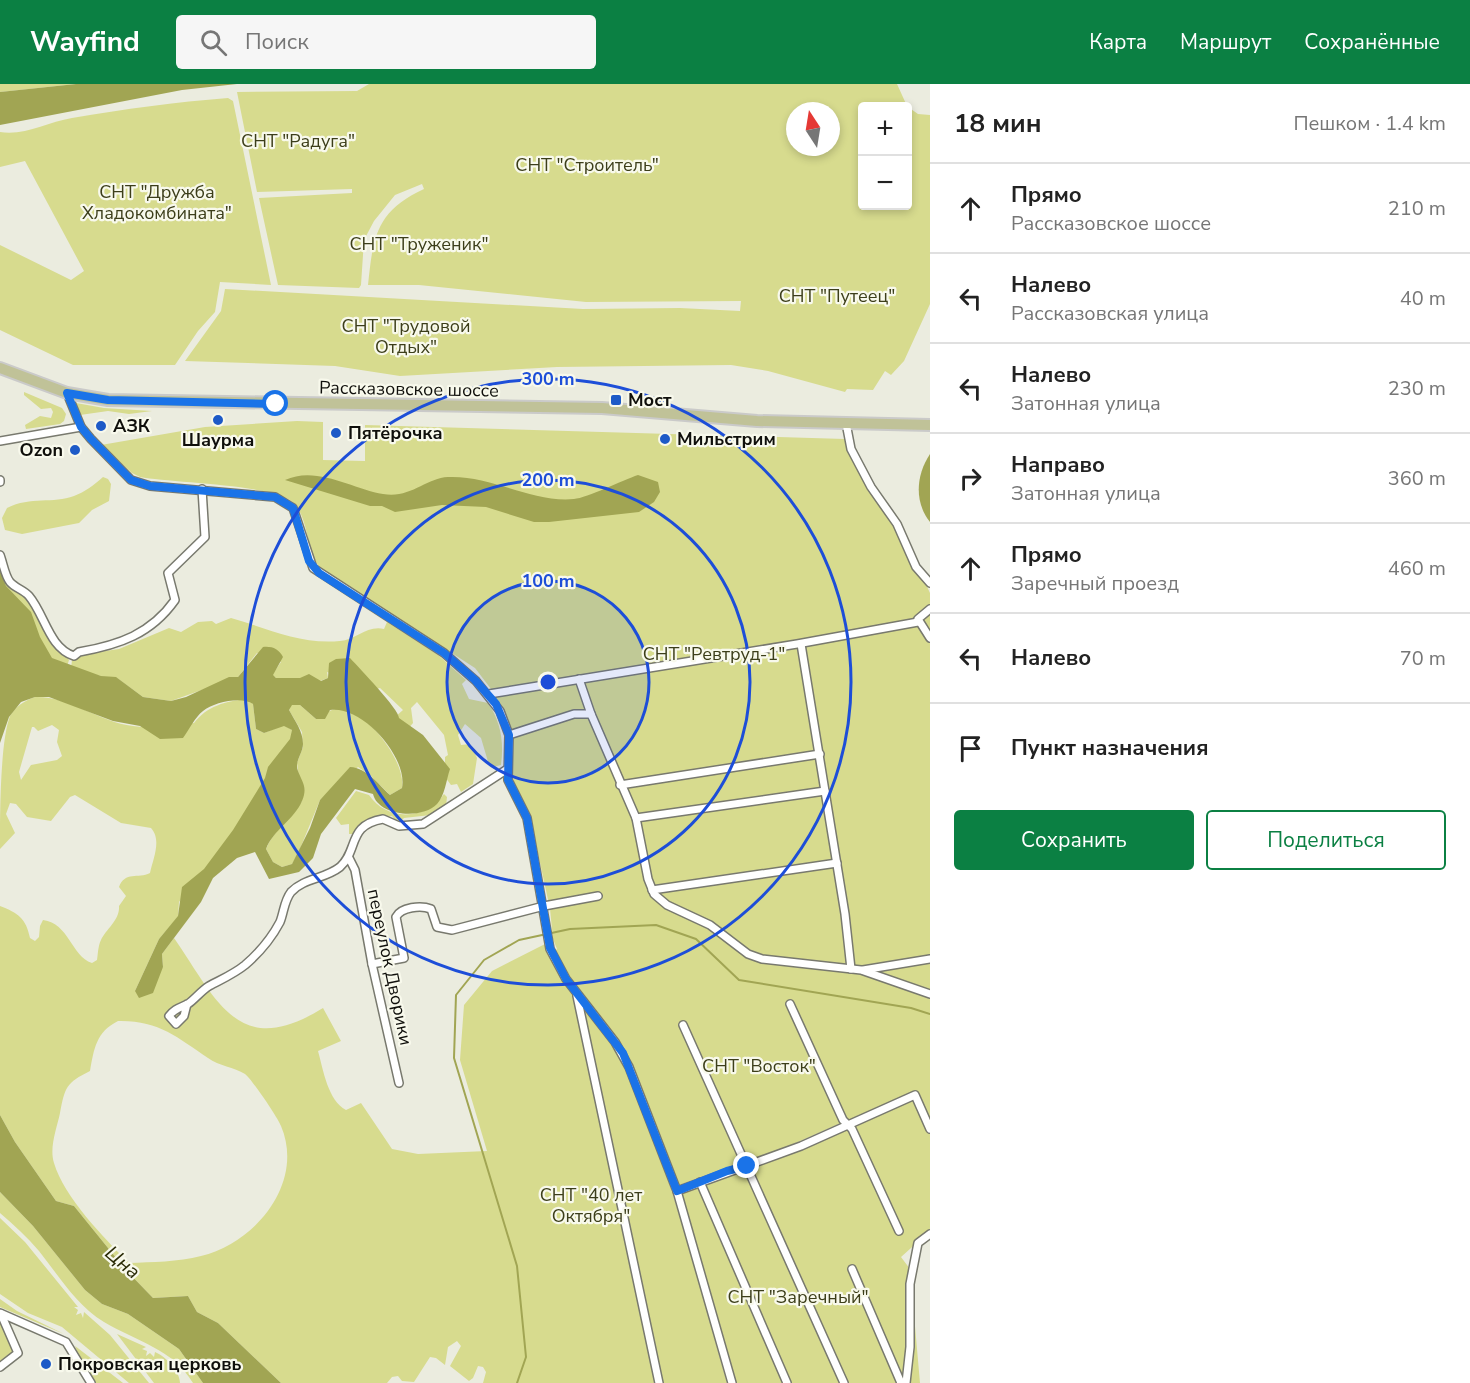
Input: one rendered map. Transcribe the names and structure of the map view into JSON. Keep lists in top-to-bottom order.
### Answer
{
  "streets": {
    "main road": ["Рассказовское шоссе"],
    "street": ["переулок Дворики"]
  },
  "water": ["Цна"],
  "parks": [
    "СНТ \"Радуга\"",
    "СНТ \"Строитель\"",
    "СНТ \"Дружба Хладокомбината\"",
    "СНТ \"Труженик\"",
    "СНТ \"Путеец\"",
    "СНТ \"Трудовой Отдых\"",
    "СНТ \"Ревтруд-1\"",
    "СНТ \"Восток\"",
    "СНТ \"40 лет Октября\"",
    "СНТ \"Заречный\""
  ],
  "places": {
    "transit": ["Мост"],
    "other": [
      "Шаурма",
      "АЗК",
      "Пятёрочка",
      "Мильстрим",
      "Ozon",
      "Покровская церковь"
    ]
  },
  "north": "top",
  "page": {
    "header": "Wayfind",
    "search": "Поиск",
    "nav": ["Карта", "Маршрут", "Сохранённые"],
    "heading": ["18 мин", "Пешком · 1.4 km"],
    "map_buttons": ["+", "−"],
    "list": [
      ["Прямо", "Рассказовское шоссе", "210 m"],
      ["Налево", "Рассказовская улица", "40 m"],
      ["Налево", "Затонная улица", "230 m"],
      ["Направо", "Затонная улица", "360 m"],
      ["Прямо", "Заречный проезд", "460 m"],
      ["Налево", "70 m"],
      "Пункт назначения"
    ],
    "buttons": ["Сохранить", "Поделиться"]
  },
  "rings": ["300 m", "200 m", "100 m"]
}
